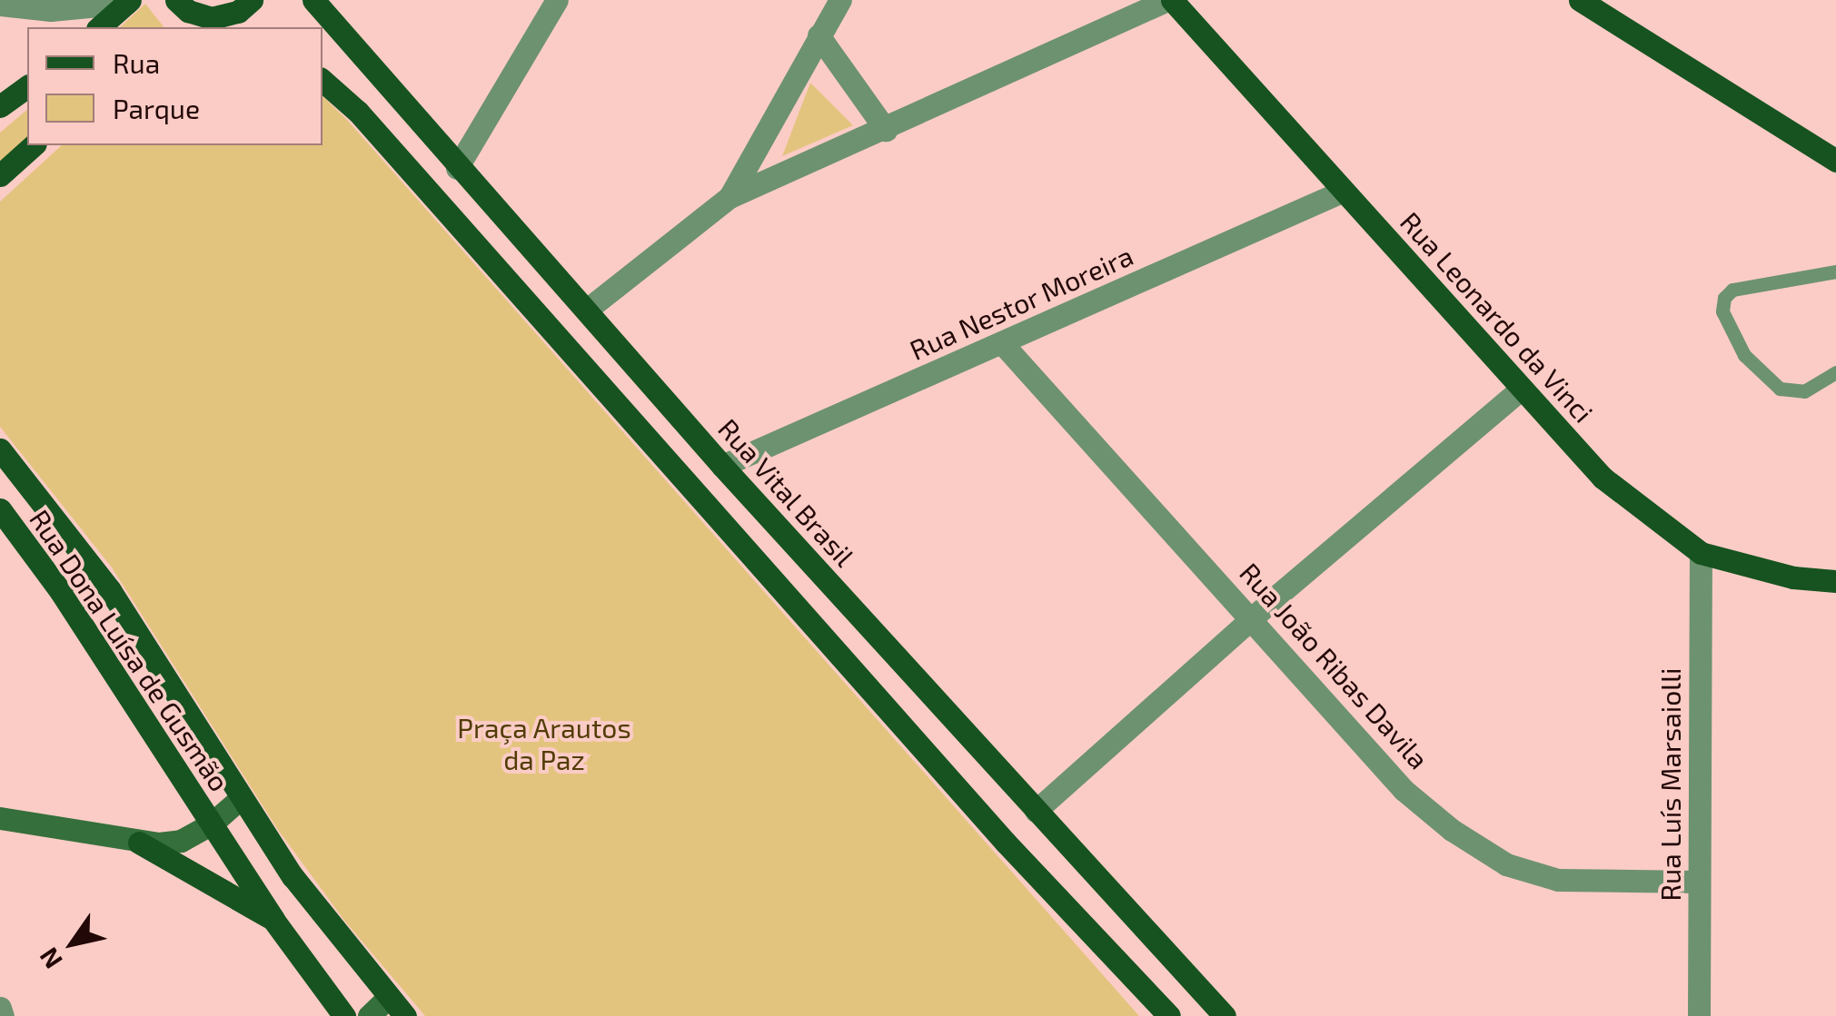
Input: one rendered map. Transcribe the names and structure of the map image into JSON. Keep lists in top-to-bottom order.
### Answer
{
  "streets": {
    "main road": ["Rua Leonardo da Vinci", "Rua Vital Brasil", "Rua Dona Luísa de Gusmão"],
    "street": ["Rua Nestor Moreira", "Rua João Ribas Davila", "Rua Luís Marsaiolli"]
  },
  "crossings": [
    ["Rua Nestor Moreira", "Rua Leonardo da Vinci"],
    ["Rua Nestor Moreira", "Rua Vital Brasil"],
    ["Rua Nestor Moreira", "Rua João Ribas Davila"],
    ["Rua Leonardo da Vinci", "Rua Luís Marsaiolli"],
    ["Rua João Ribas Davila", "Rua Luís Marsaiolli"]
  ],
  "parks": ["Praça Arautos da Paz"],
  "legend": ["Rua", "Parque"],
  "north": "bottom left"
}
